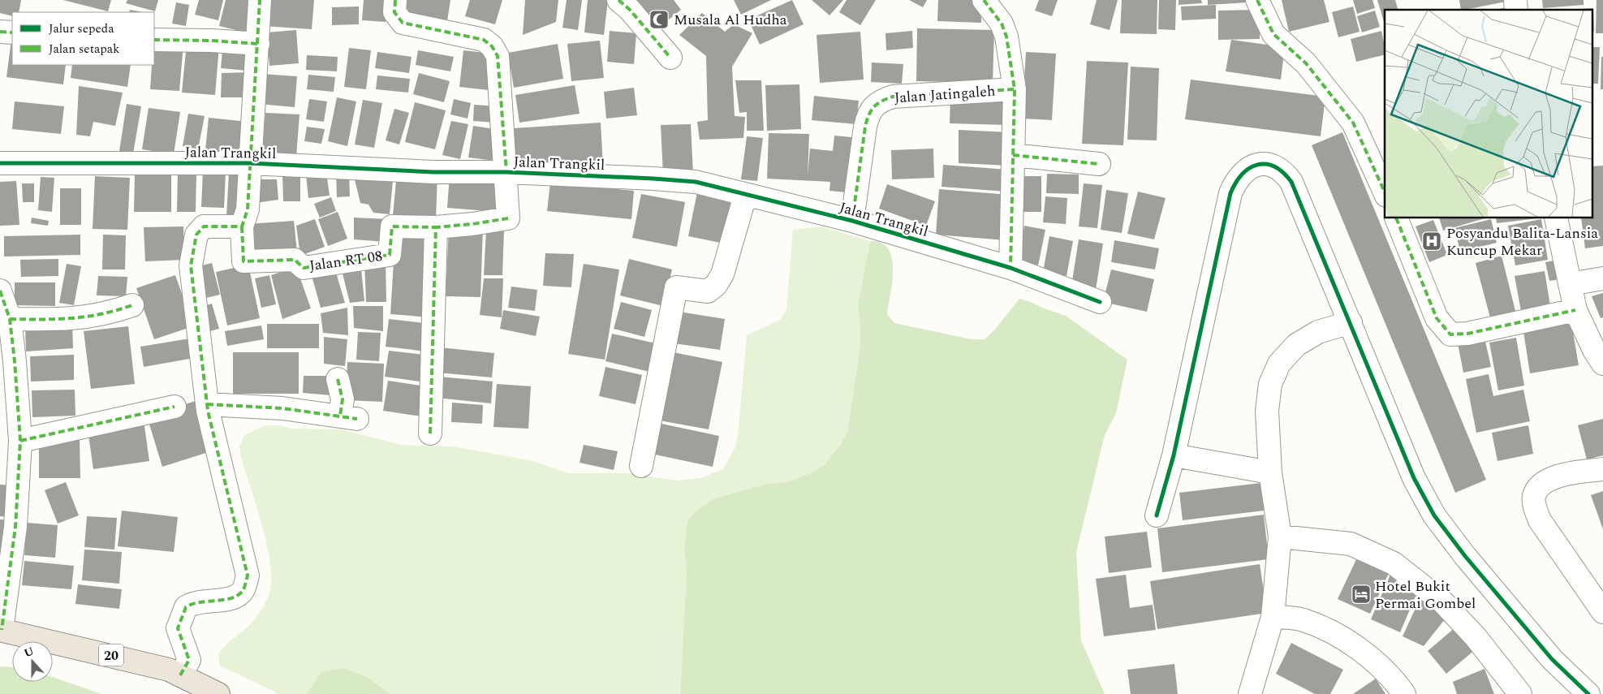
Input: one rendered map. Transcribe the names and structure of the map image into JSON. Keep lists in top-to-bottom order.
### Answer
{
  "streets": {
    "highway": ["20"],
    "street": ["Jalan Jatingaleh", "Jalan Trangkil", "Jalan RT 08"]
  },
  "crossings": [
    ["Jalan Jatingaleh", "Jalan Trangkil"],
    ["Jalan Trangkil", "Jalan RT 08"]
  ],
  "places": {
    "mosque": ["Musala Al Hudha"],
    "hospital": ["Posyandu Balita-Lansia Kuncup Mekar"],
    "hotel": ["Hotel Bukit Permai Gombel"]
  },
  "legend": ["Jalur sepeda", "Jalan setapak"],
  "north": "top"
}
